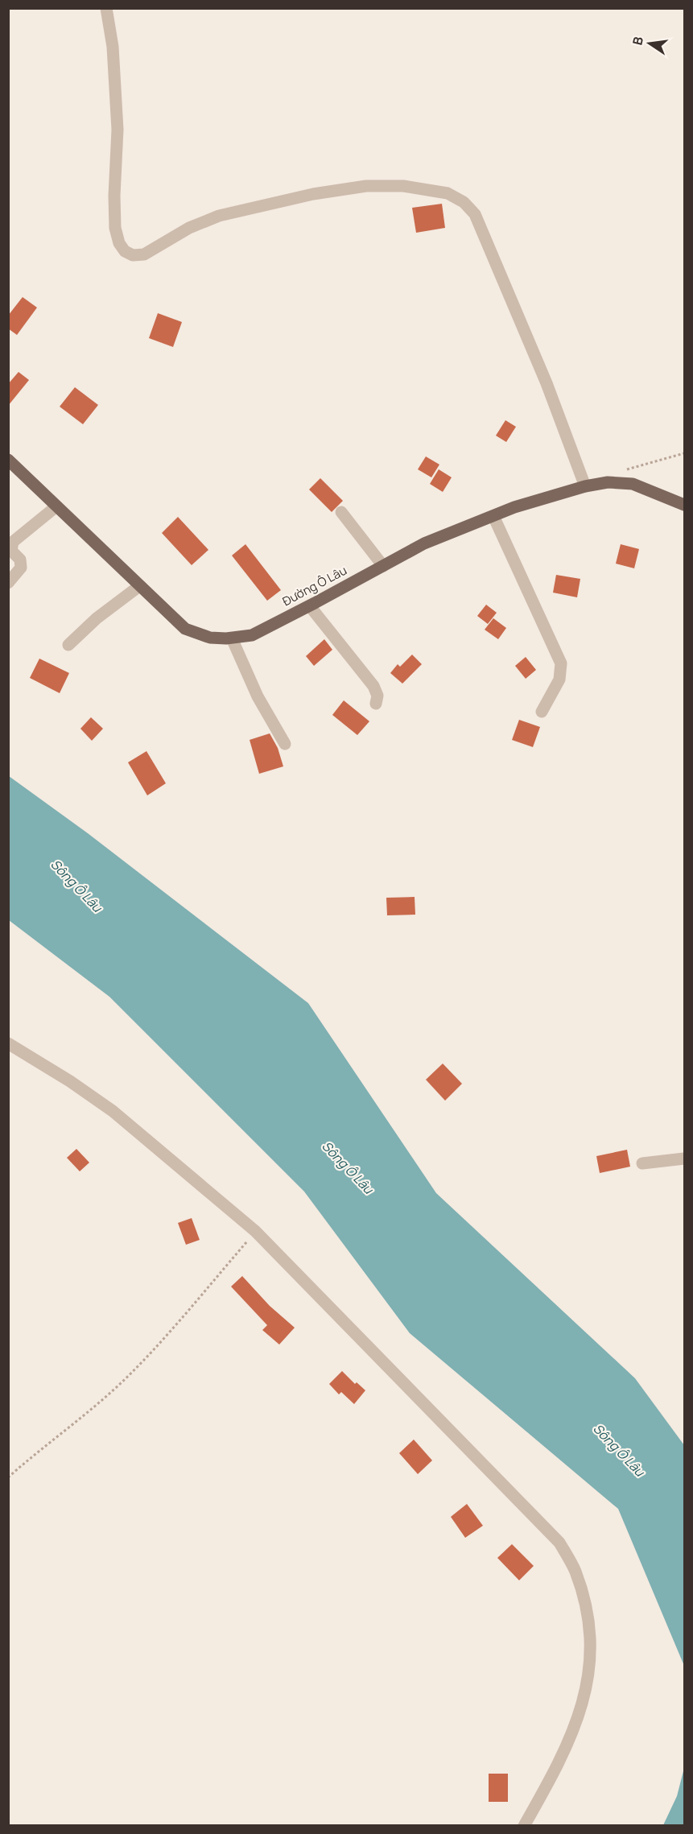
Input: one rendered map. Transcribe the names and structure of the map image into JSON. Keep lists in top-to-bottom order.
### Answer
{
  "streets": {
    "main road": ["Đường Ô Lâu"]
  },
  "water": ["Sông Ô Lâu"],
  "north": "left"
}
